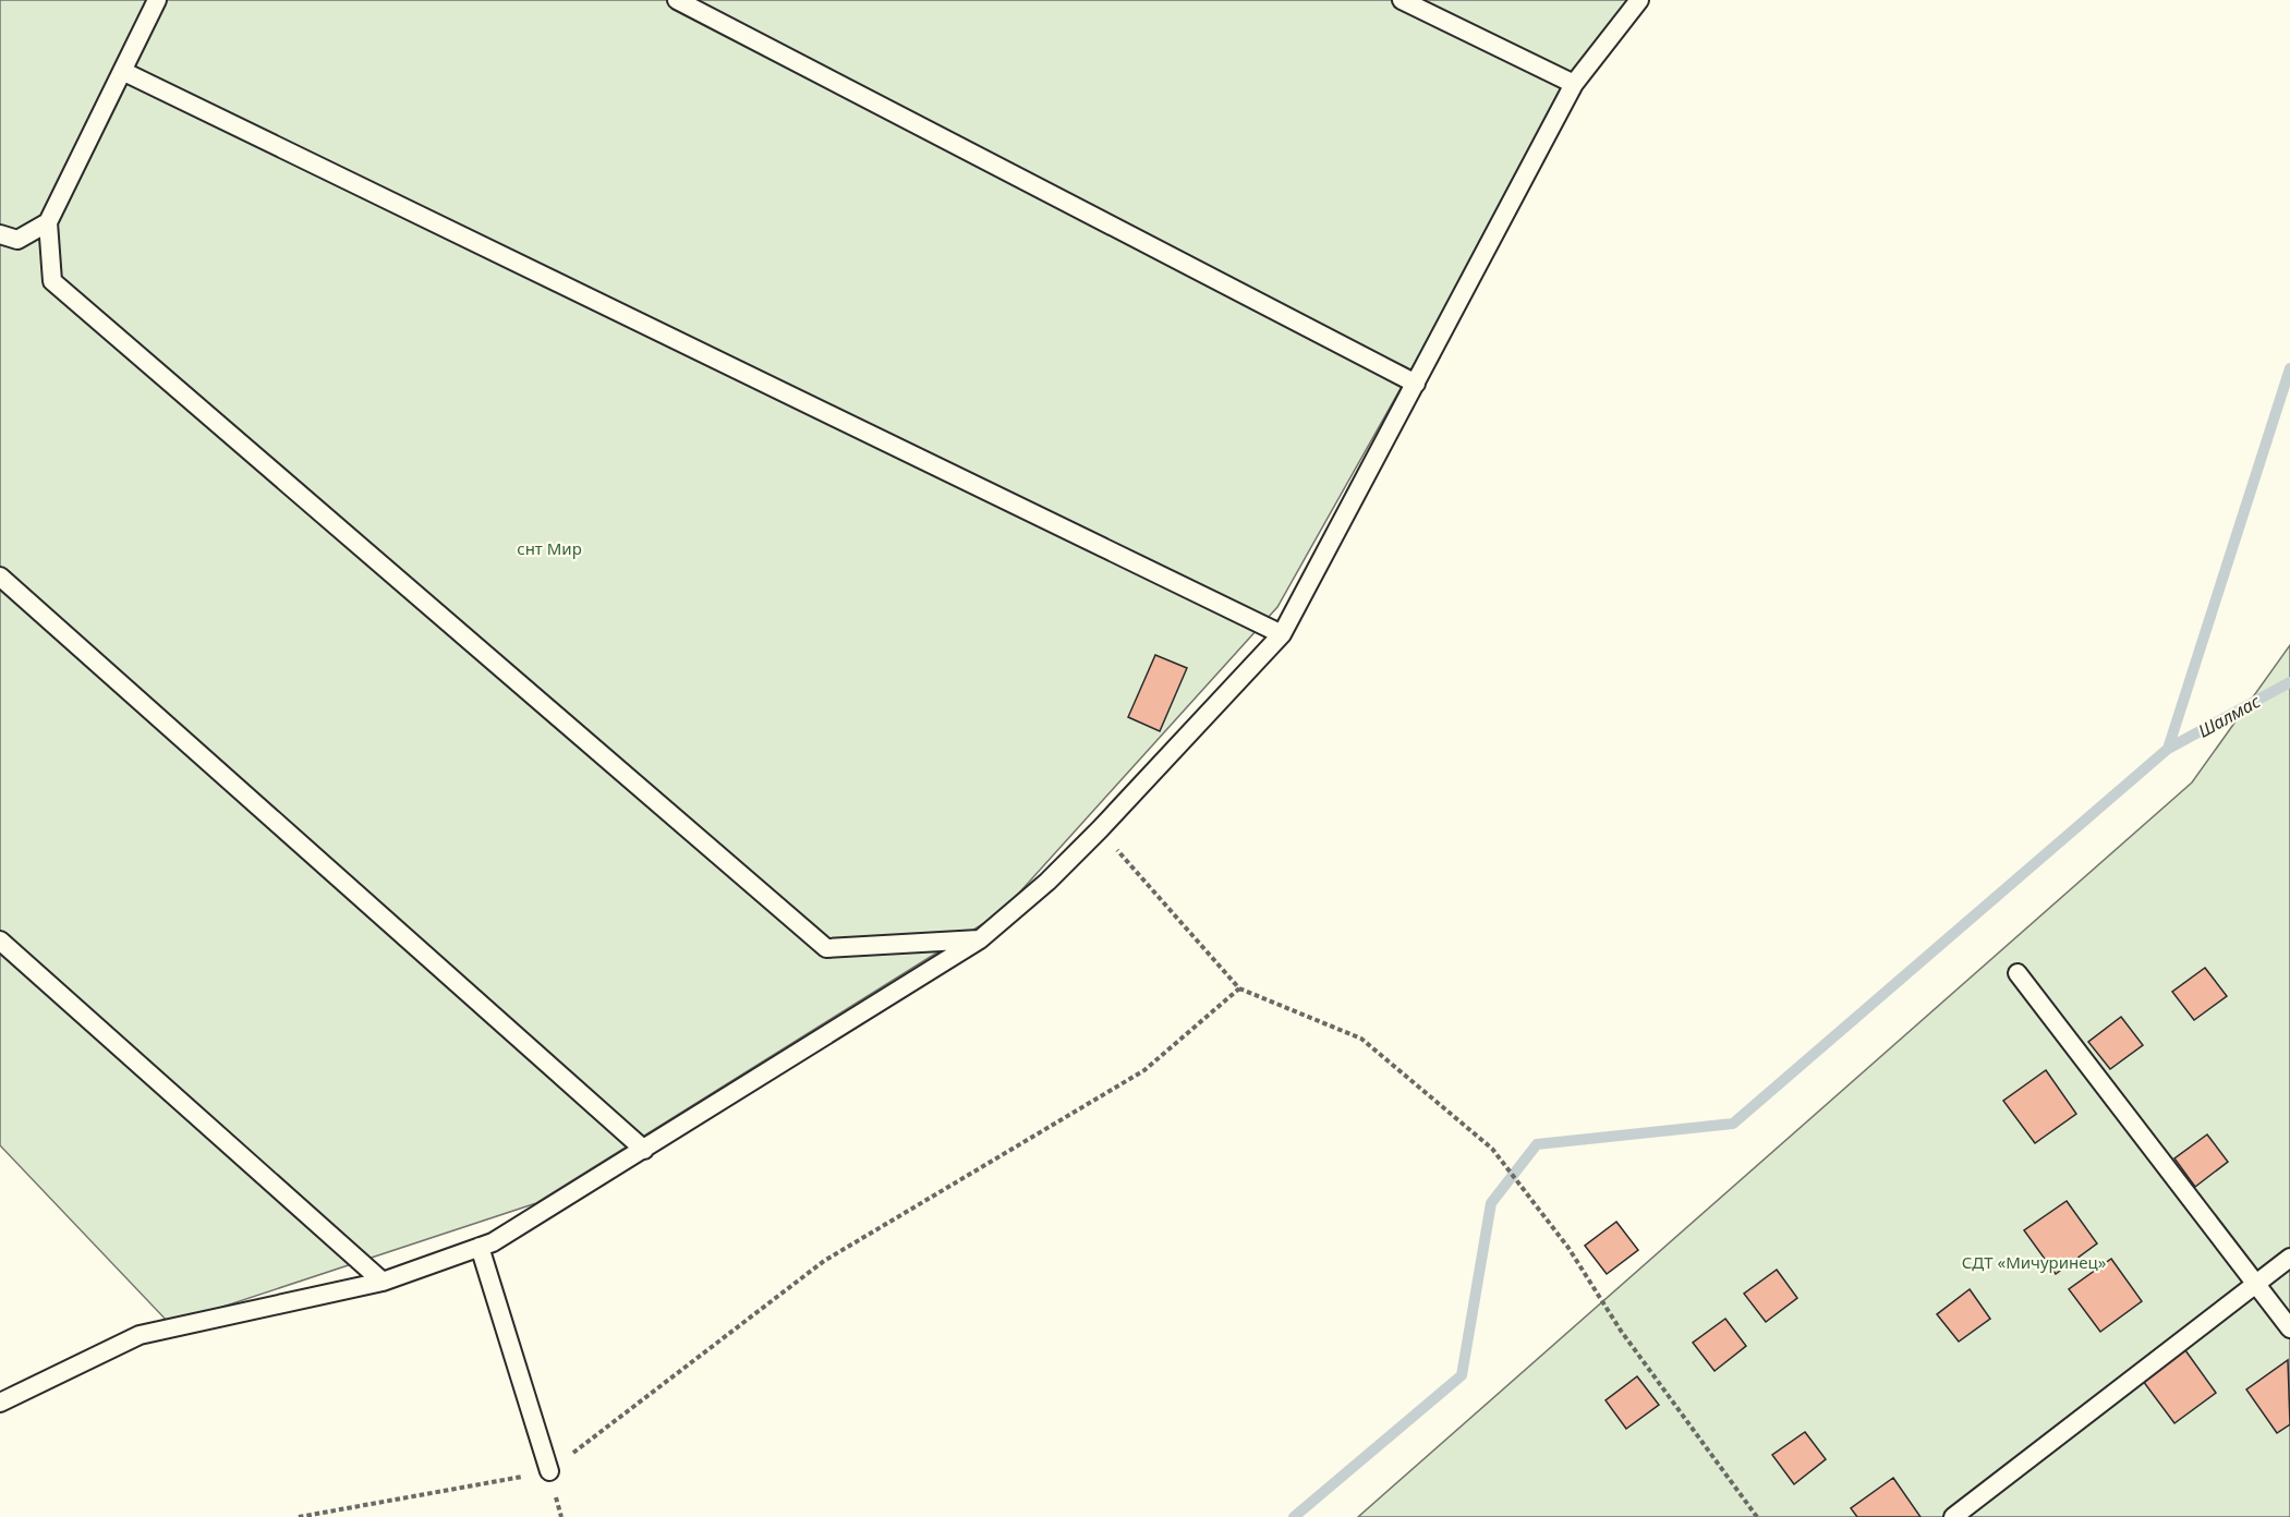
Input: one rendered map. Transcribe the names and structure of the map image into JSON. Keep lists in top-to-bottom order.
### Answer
{
  "water": ["Шалмас"],
  "parks": ["снт Мир", "СДТ «Мичуринец»"]
}
